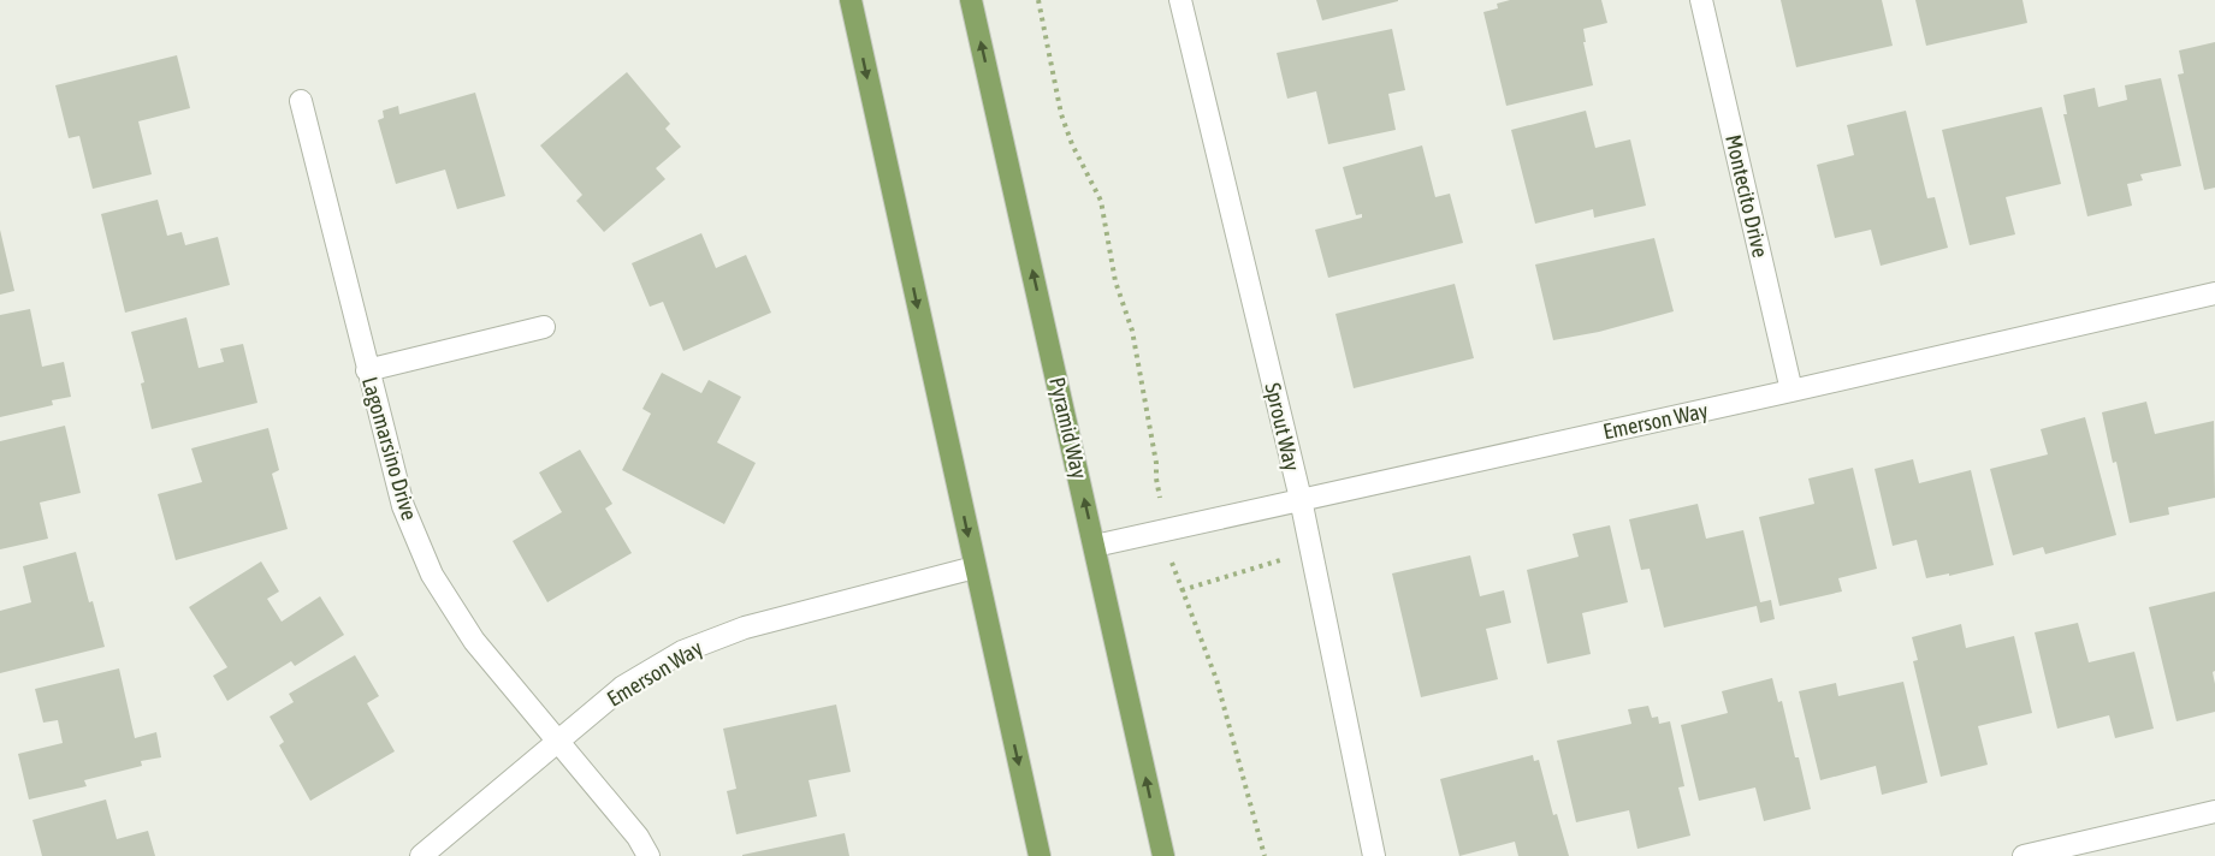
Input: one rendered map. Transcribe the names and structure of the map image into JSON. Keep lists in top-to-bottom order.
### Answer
{
  "streets": {
    "main road": ["Pyramid Way"],
    "street": [
      "Montecito Drive",
      "Emerson Way",
      "Sprout Way",
      "Lagomarsino Drive"
    ]
  },
  "crossings": [
    ["Montecito Drive", "Emerson Way"],
    ["Emerson Way", "Sprout Way"],
    ["Emerson Way", "Pyramid Way"],
    ["Emerson Way", "Lagomarsino Drive"]
  ]
}
